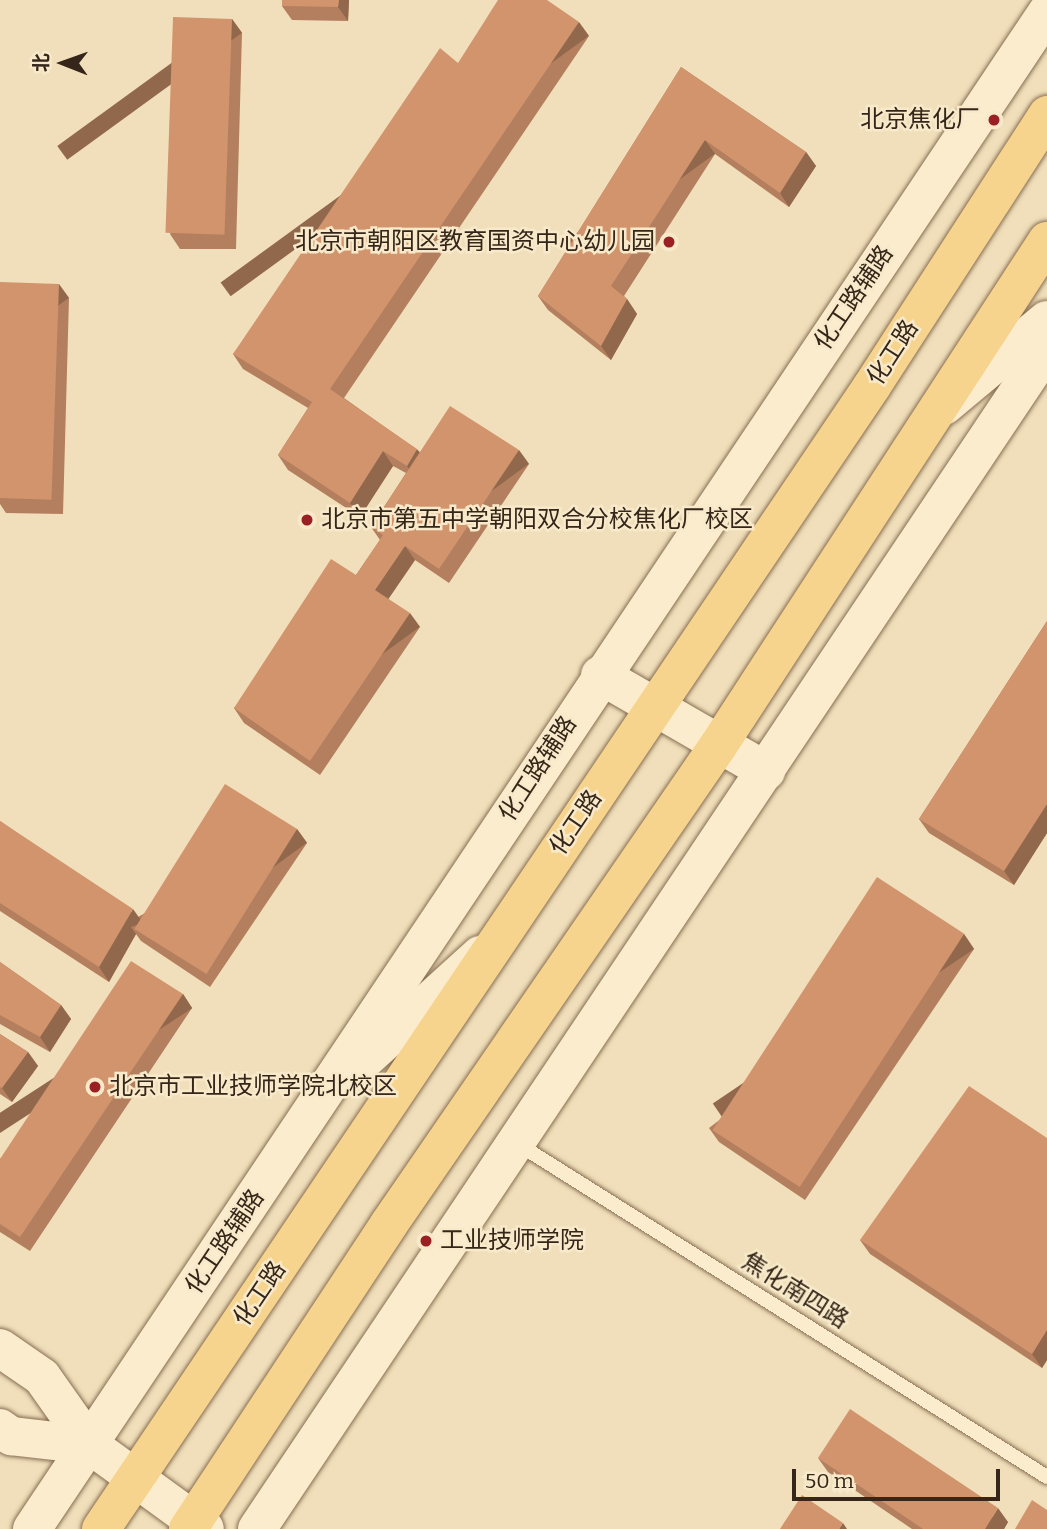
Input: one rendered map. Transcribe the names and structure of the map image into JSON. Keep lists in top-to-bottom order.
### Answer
{
  "streets": {
    "main road": ["化工路"],
    "street": ["化工路辅路"],
    "lane": ["焦化南四路"]
  },
  "places": [
    "北京焦化厂",
    "北京市朝阳区教育国资中心幼儿园",
    "北京市第五中学朝阳双合分校焦化厂校区",
    "北京市工业技师学院北校区",
    "工业技师学院"
  ],
  "scale_bar": "50 m",
  "north": "left"
}
